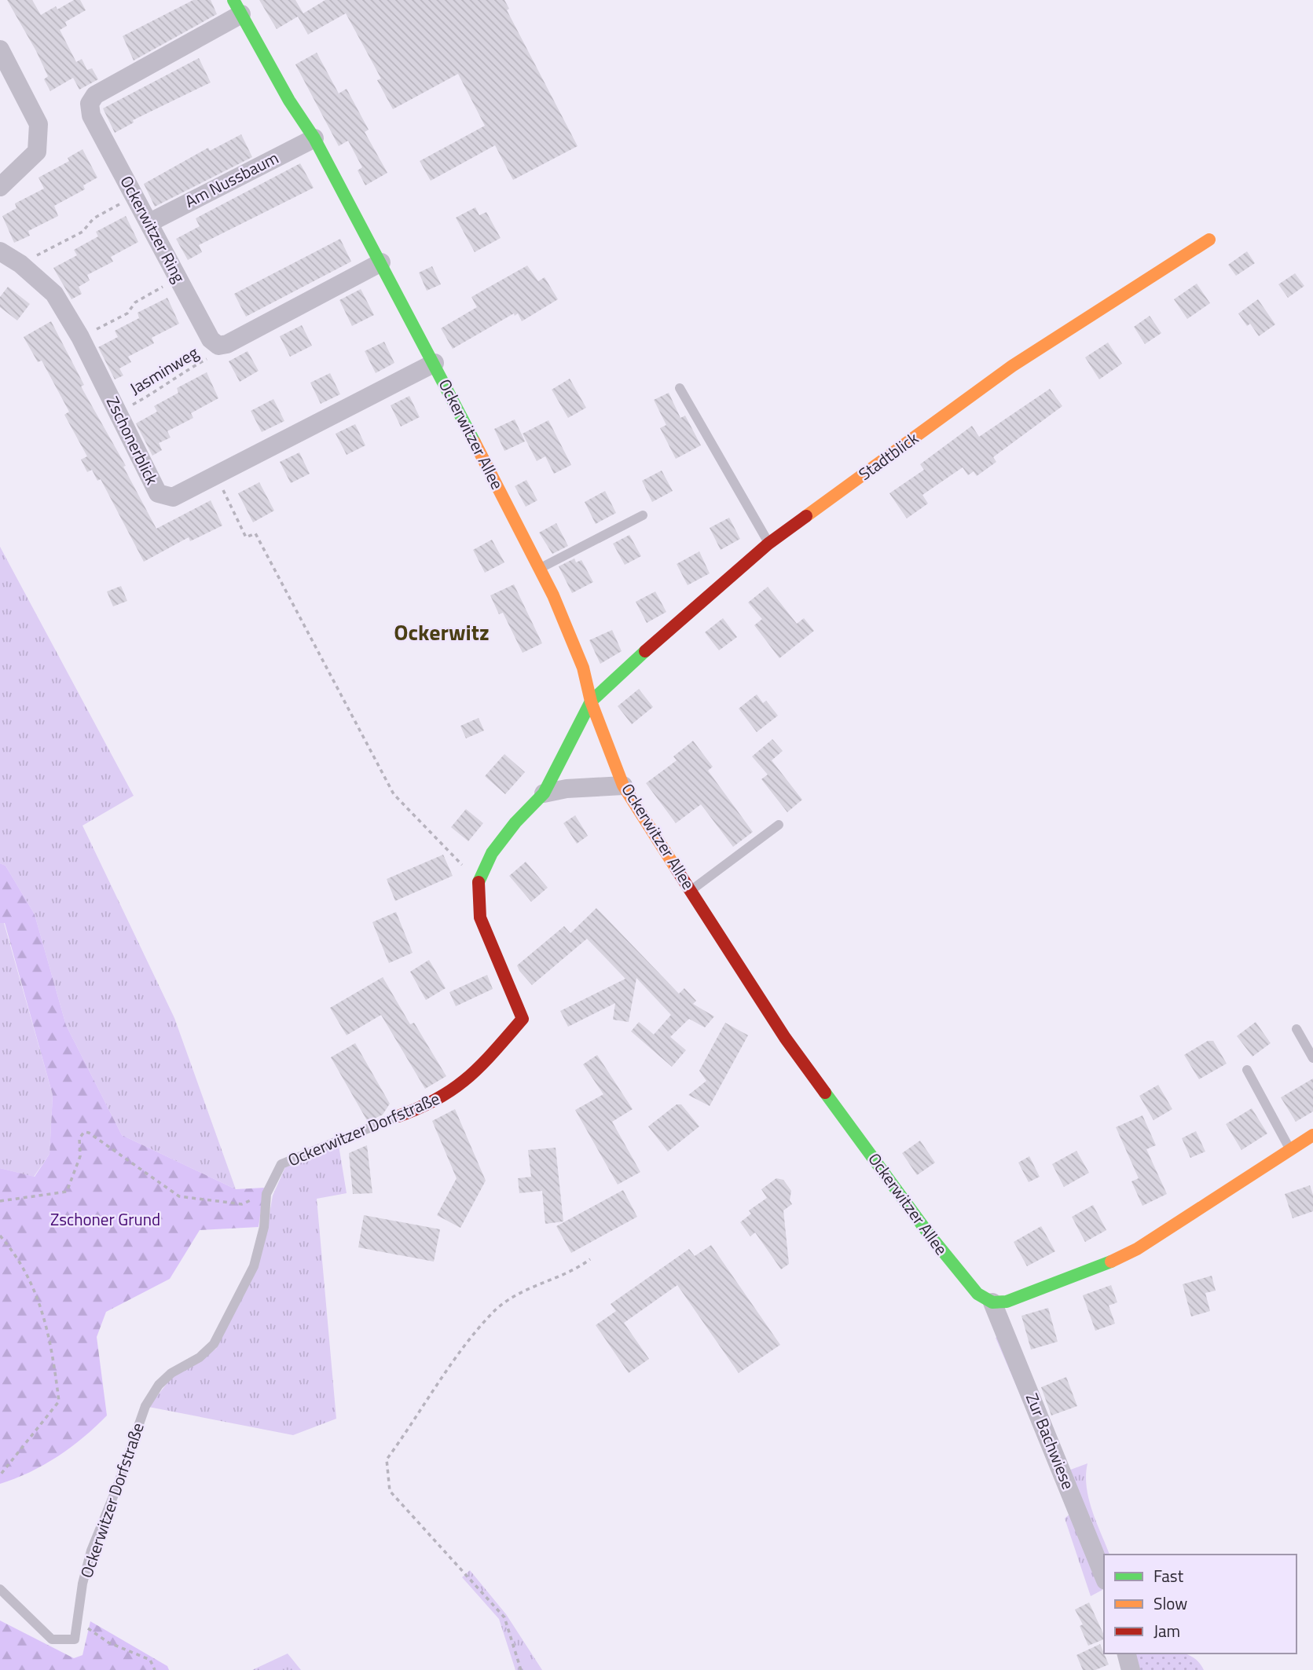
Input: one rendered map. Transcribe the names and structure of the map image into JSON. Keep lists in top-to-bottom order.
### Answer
{
  "streets": {
    "street": [
      "Am Nussbaum",
      "Ockerwitzer Ring",
      "Ockerwitzer Allee",
      "Zschonerblick",
      "Stadtblick",
      "Ockerwitzer Dorfstraße",
      "Zur Bachwiese"
    ],
    "path": ["Jasminweg"]
  },
  "crossings": [
    ["Am Nussbaum", "Ockerwitzer Ring"],
    ["Am Nussbaum", "Ockerwitzer Allee"],
    ["Ockerwitzer Ring", "Jasminweg"],
    ["Ockerwitzer Ring", "Ockerwitzer Allee"],
    ["Jasminweg", "Zschonerblick"],
    ["Ockerwitzer Allee", "Zschonerblick"],
    ["Ockerwitzer Allee", "Stadtblick"],
    ["Ockerwitzer Allee", "Ockerwitzer Dorfstraße"],
    ["Ockerwitzer Allee", "Zur Bachwiese"],
    ["Stadtblick", "Ockerwitzer Dorfstraße"]
  ],
  "districts": ["Ockerwitz"],
  "parks": ["Zschoner Grund"],
  "legend": ["Fast", "Slow", "Jam"]
}
